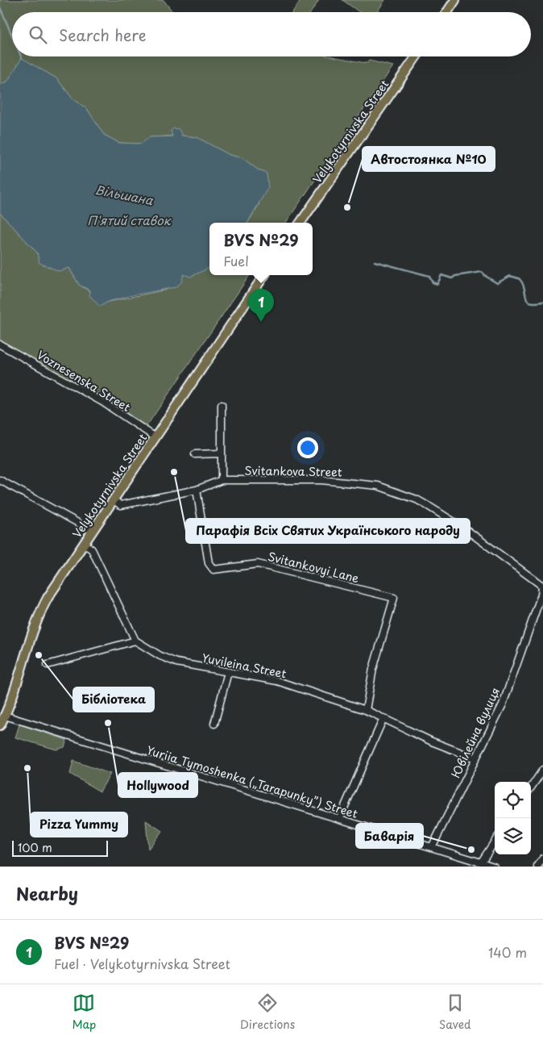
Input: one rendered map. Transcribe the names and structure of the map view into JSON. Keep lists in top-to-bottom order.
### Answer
{
  "streets": {
    "main road": ["Velykotyrnivska Street"],
    "street": [
      "Voznesenska Street",
      "Svitankova Street",
      "Svitankovyi Lane",
      "Yuvileina Street",
      "Ювілейна вулиця",
      "Yuriia Tymoshenka („Tarapunky”) Street"
    ]
  },
  "crossings": [
    ["Velykotyrnivska Street", "Voznesenska Street"],
    ["Velykotyrnivska Street", "Svitankova Street"],
    ["Velykotyrnivska Street", "Yuriia Tymoshenka („Tarapunky”) Street"],
    ["Svitankova Street", "Svitankovyi Lane"],
    ["Svitankova Street", "Ювілейна вулиця"],
    ["Svitankovyi Lane", "Yuvileina Street"],
    ["Yuvileina Street", "Ювілейна вулиця"],
    ["Ювілейна вулиця", "Yuriia Tymoshenka („Tarapunky”) Street"]
  ],
  "water": ["Вільшана", "П'ятий ставок"],
  "places": [
    "Автостоянка №10",
    "Парафія Всіх Святих Українського народу",
    "Бібліотека",
    "Hollywood",
    "Pizza Yummy",
    "Баварія"
  ],
  "scale_bar": "100 m",
  "page": {
    "search": "Search here",
    "popup": ["BVS №29", "Fuel"],
    "pins": "1",
    "scale": "100 m",
    "heading": "Nearby",
    "list": [
      {
        "mark": "1",
        "name": "BVS №29",
        "note": "Fuel · Velykotyrnivska Street",
        "value": "140 m"
      }
    ],
    "nav": ["Map", "Directions", "Saved"]
  }
}
